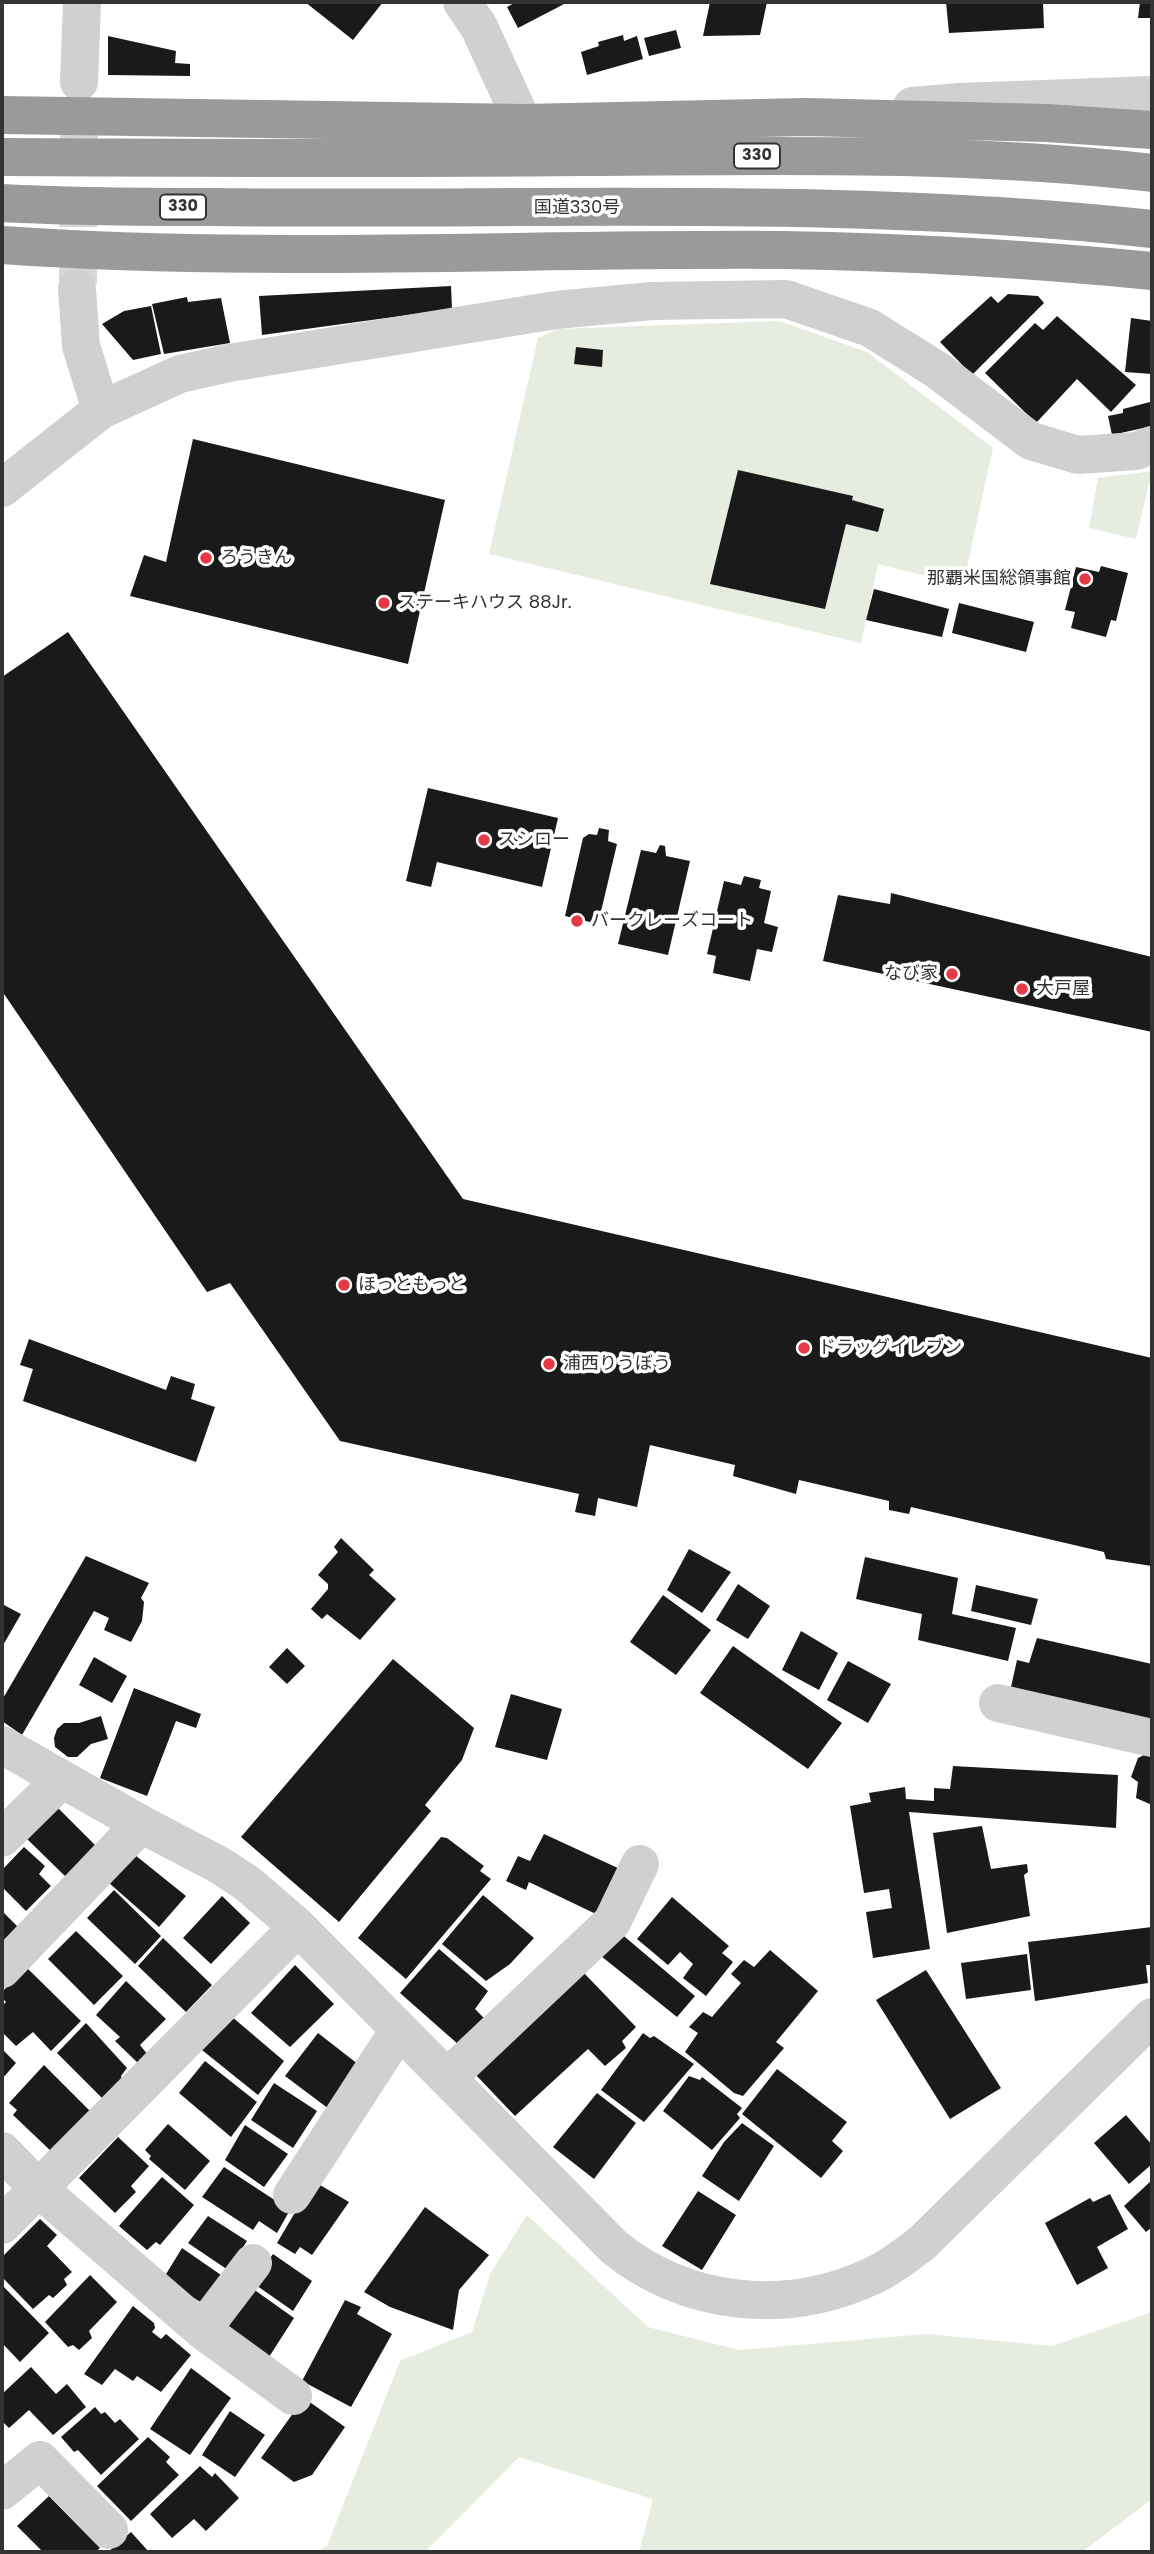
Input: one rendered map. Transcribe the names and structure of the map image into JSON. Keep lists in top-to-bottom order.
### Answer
{
  "streets": {
    "highway": ["330", "国道330号"]
  },
  "places": [
    "ろうきん",
    "那覇米国総領事館",
    "ステーキハウス 88Jr.",
    "スシロー",
    "バークレーズコート",
    "なび家",
    "大戸屋",
    "ほっともっと",
    "ドラッグイレブン",
    "浦西りうぼう"
  ]
}
